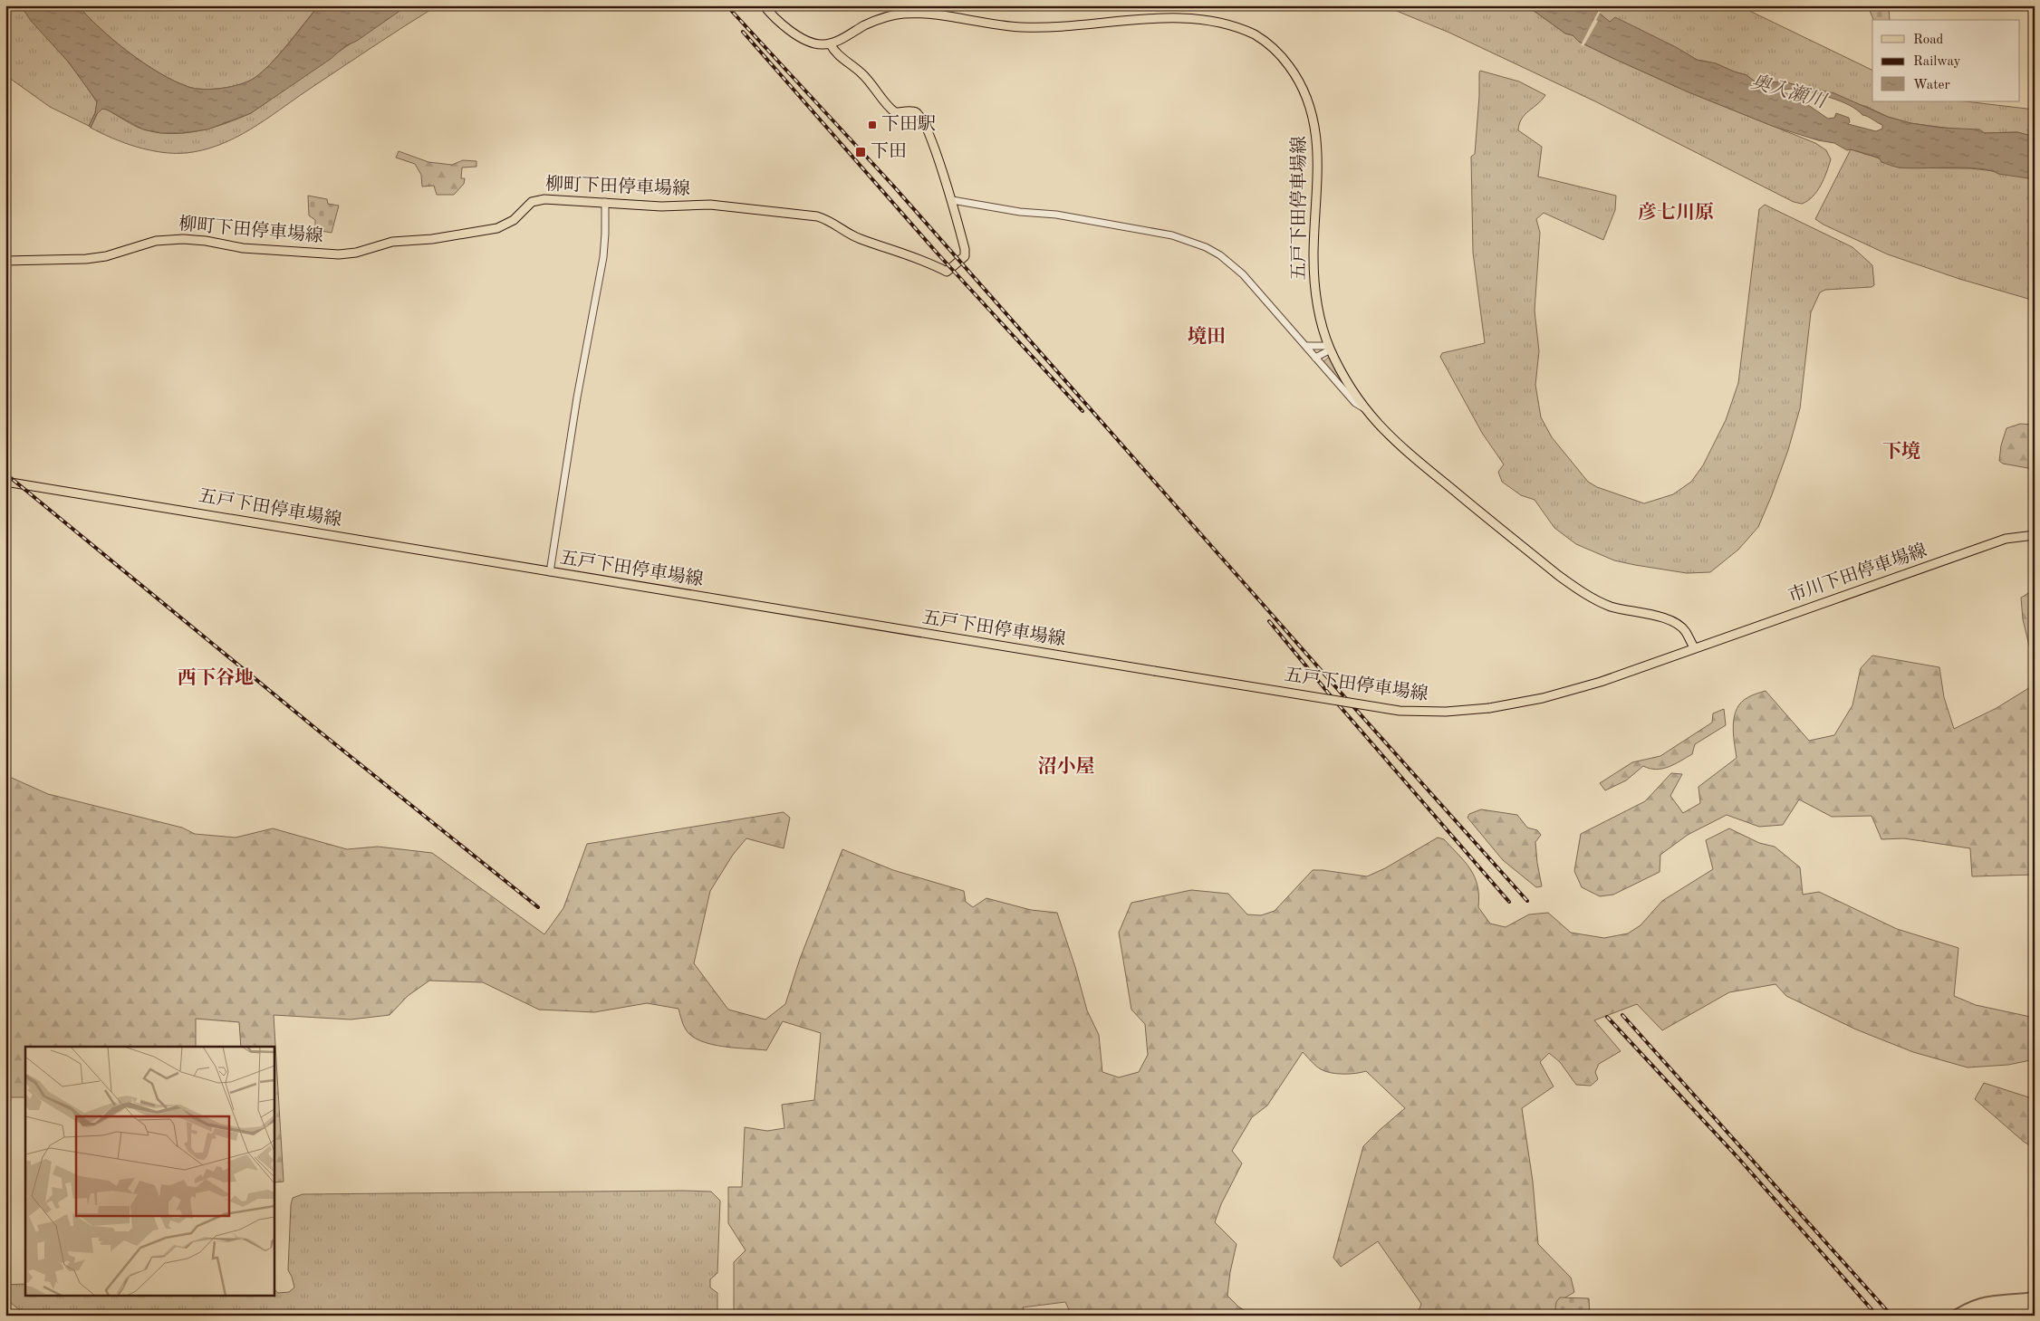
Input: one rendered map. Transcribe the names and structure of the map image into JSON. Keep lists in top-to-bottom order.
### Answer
{
  "streets": {
    "main road": ["柳町下田停車場線", "五戸下田停車場線", "市川下田停車場線"]
  },
  "crossings": [
    ["柳町下田停車場線", "五戸下田停車場線"],
    ["五戸下田停車場線", "市川下田停車場線"]
  ],
  "districts": [
    "彦七川原",
    "境田",
    "下境",
    "西下谷地",
    "沼小屋"
  ],
  "water": ["奥入瀬川"],
  "places": {
    "transit": ["下田駅", "下田"]
  },
  "legend": ["Road", "Railway", "Water"]
}
